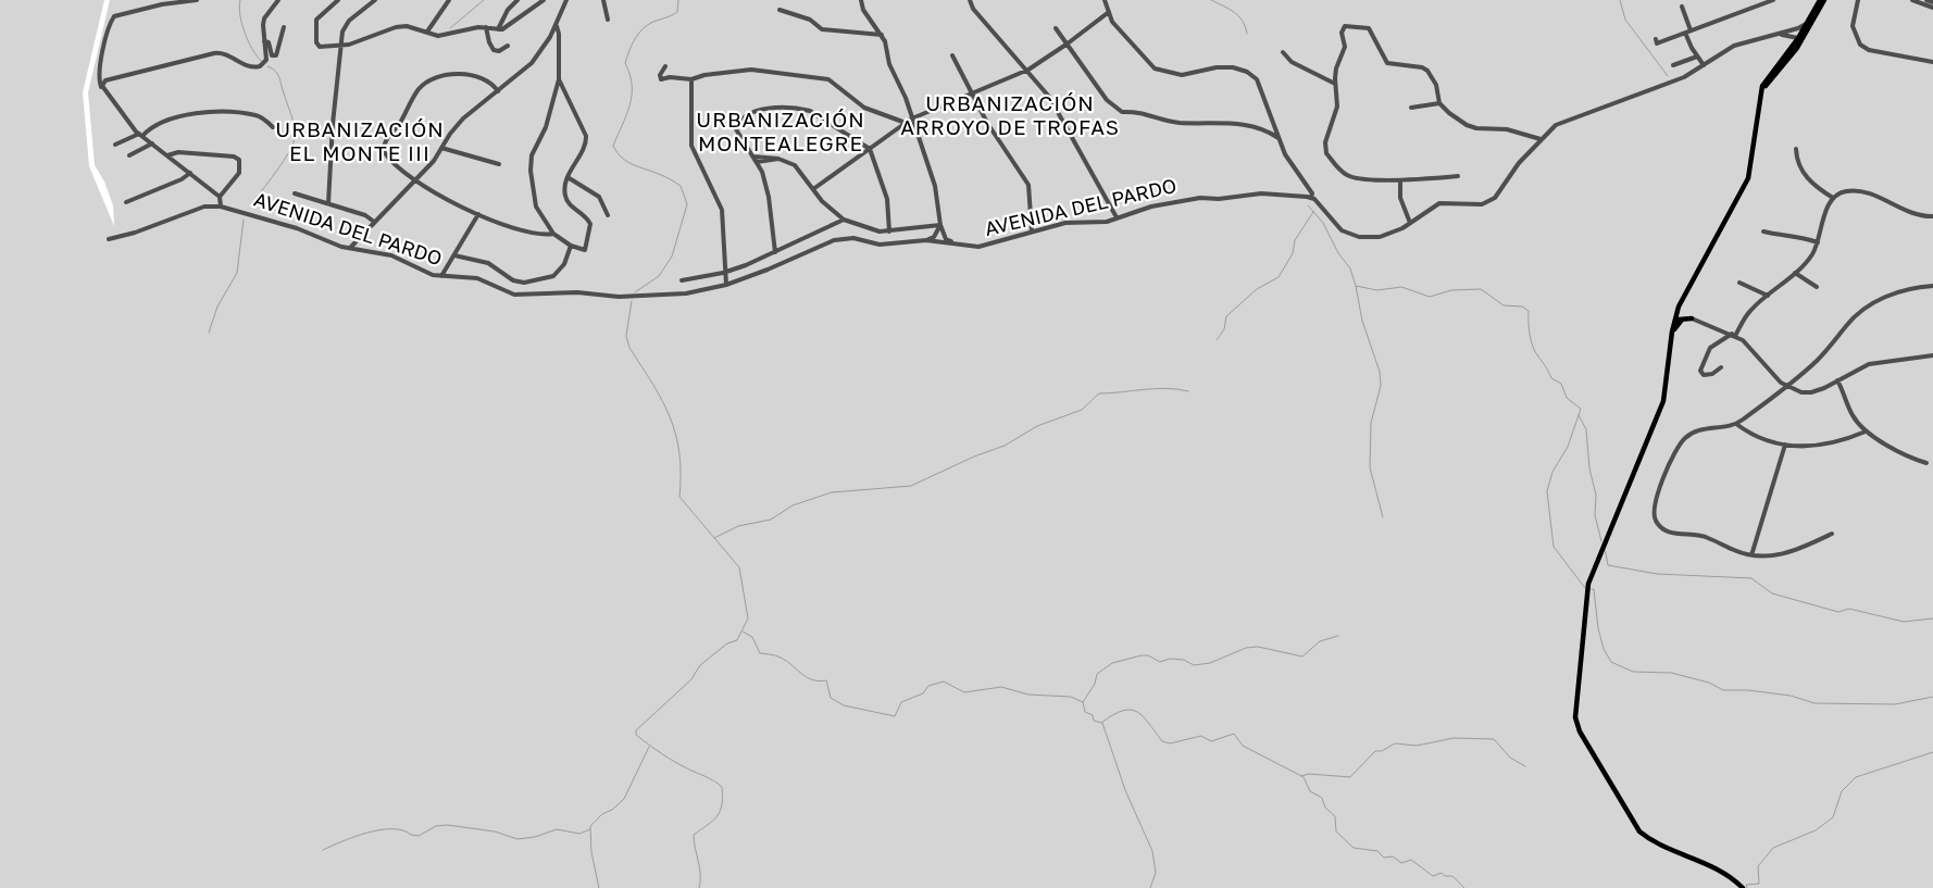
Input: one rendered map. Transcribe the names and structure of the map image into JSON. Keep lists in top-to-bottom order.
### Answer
{
  "streets": {
    "street": ["AVENIDA DEL PARDO"]
  },
  "districts": ["URBANIZACIÓN ARROYO DE TROFAS", "URBANIZACIÓN MONTEALEGRE", "URBANIZACIÓN EL MONTE III"]
}
